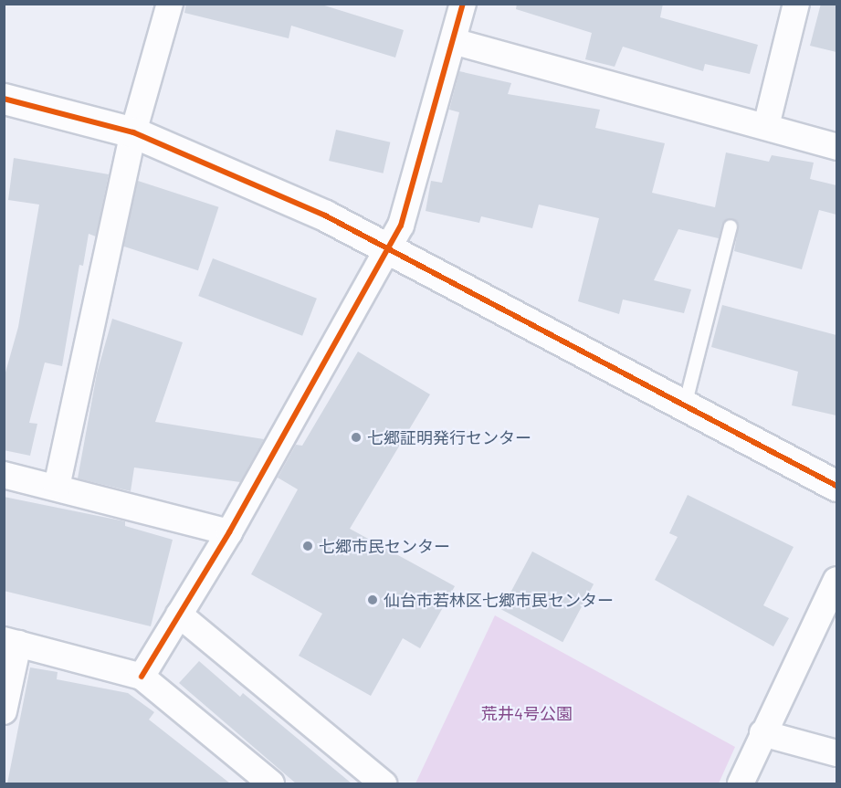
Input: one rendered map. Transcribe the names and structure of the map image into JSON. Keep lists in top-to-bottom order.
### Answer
{
  "parks": ["荒井4号公園"],
  "places": ["七郷証明発行センター", "七郷市民センター", "仙台市若林区七郷市民センター"]
}
